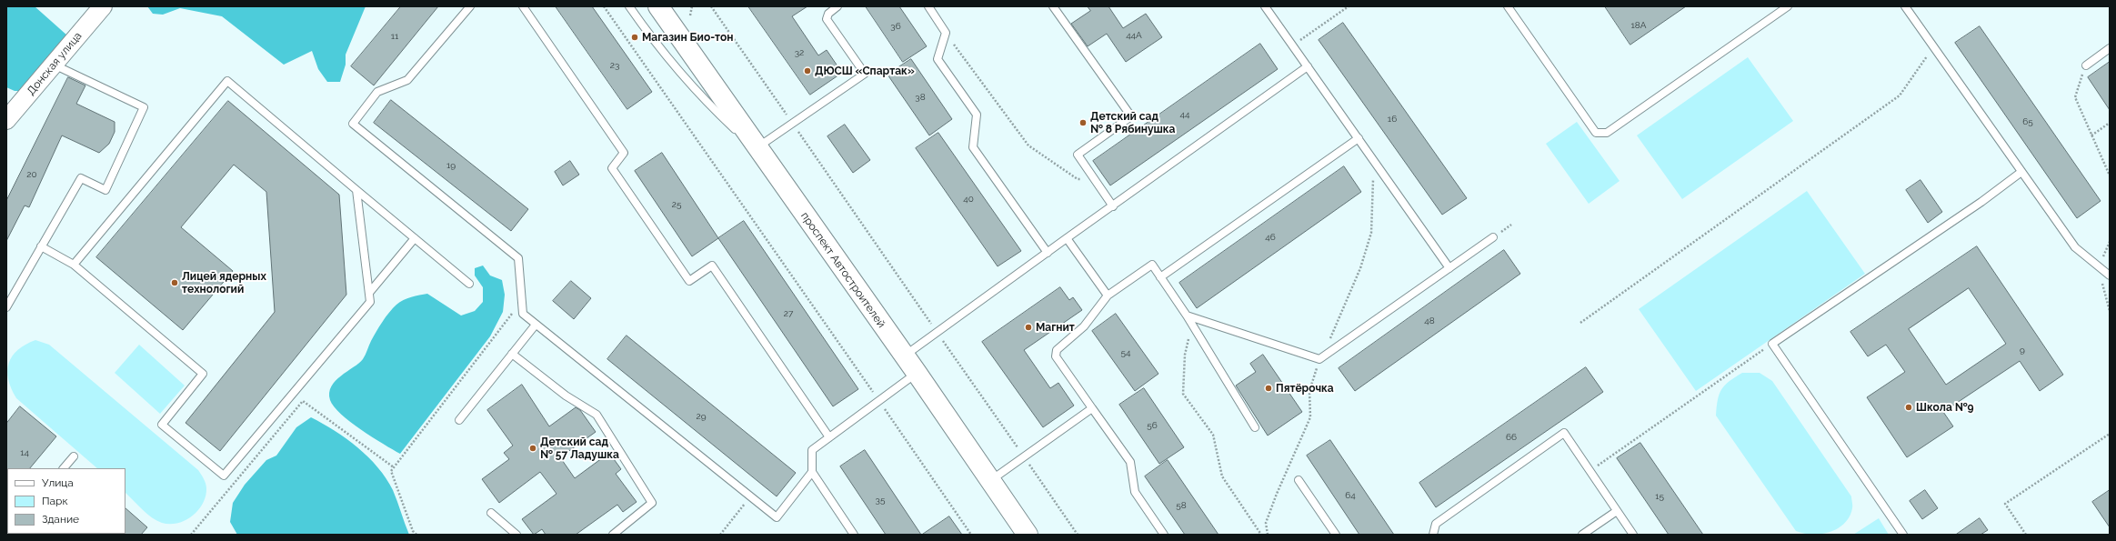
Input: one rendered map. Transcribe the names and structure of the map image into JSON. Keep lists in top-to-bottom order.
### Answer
{
  "streets": {
    "highway": ["проспект Автостроителей"],
    "street": ["Донская улица"]
  },
  "places": [
    "Магазин Био-тон",
    "ДЮСШ «Спартак»",
    "Детский сад № 8 Рябинушка",
    "Лицей ядерных технологий",
    "Магнит",
    "Пятёрочка",
    "Школа №9",
    "Детский сад № 57 Ладушка"
  ],
  "house_numbers": [
    "18А",
    "36",
    "44А",
    "11",
    "32",
    "23",
    "38",
    "44",
    "16",
    "65",
    "19",
    "20",
    "40",
    "25",
    "46",
    "27",
    "48",
    "9",
    "54",
    "29",
    "56",
    "66",
    "14",
    "64",
    "15",
    "35",
    "58"
  ],
  "legend": ["Улица", "Парк", "Здание"]
}
